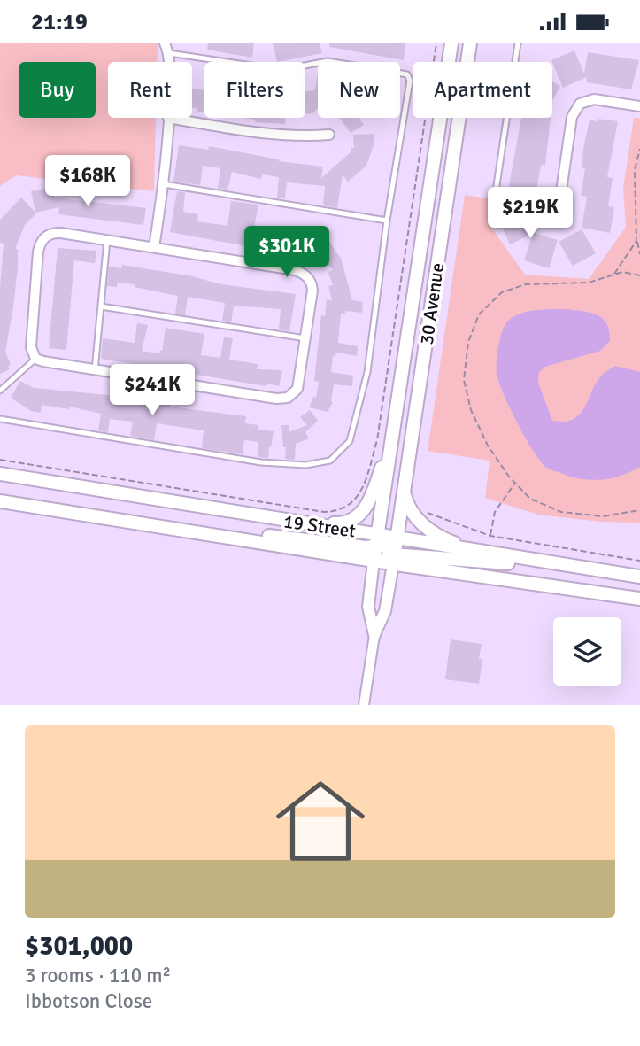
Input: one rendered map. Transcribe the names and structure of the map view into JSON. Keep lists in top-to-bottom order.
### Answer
{
  "streets": {
    "main road": ["30 Avenue", "19 Street"]
  },
  "crossings": [
    ["30 Avenue", "19 Street"]
  ],
  "page": {
    "status": "21:19",
    "chip": [
      "Buy",
      "Rent",
      "Filters",
      "New",
      "Apartment"
    ],
    "price": [
      "$168K",
      "$219K",
      "$301K",
      "$241K"
    ],
    "list": [
      {
        "name": "$301,000",
        "note": "3 rooms · 110 m² · Ibbotson Close"
      }
    ]
  }
}
